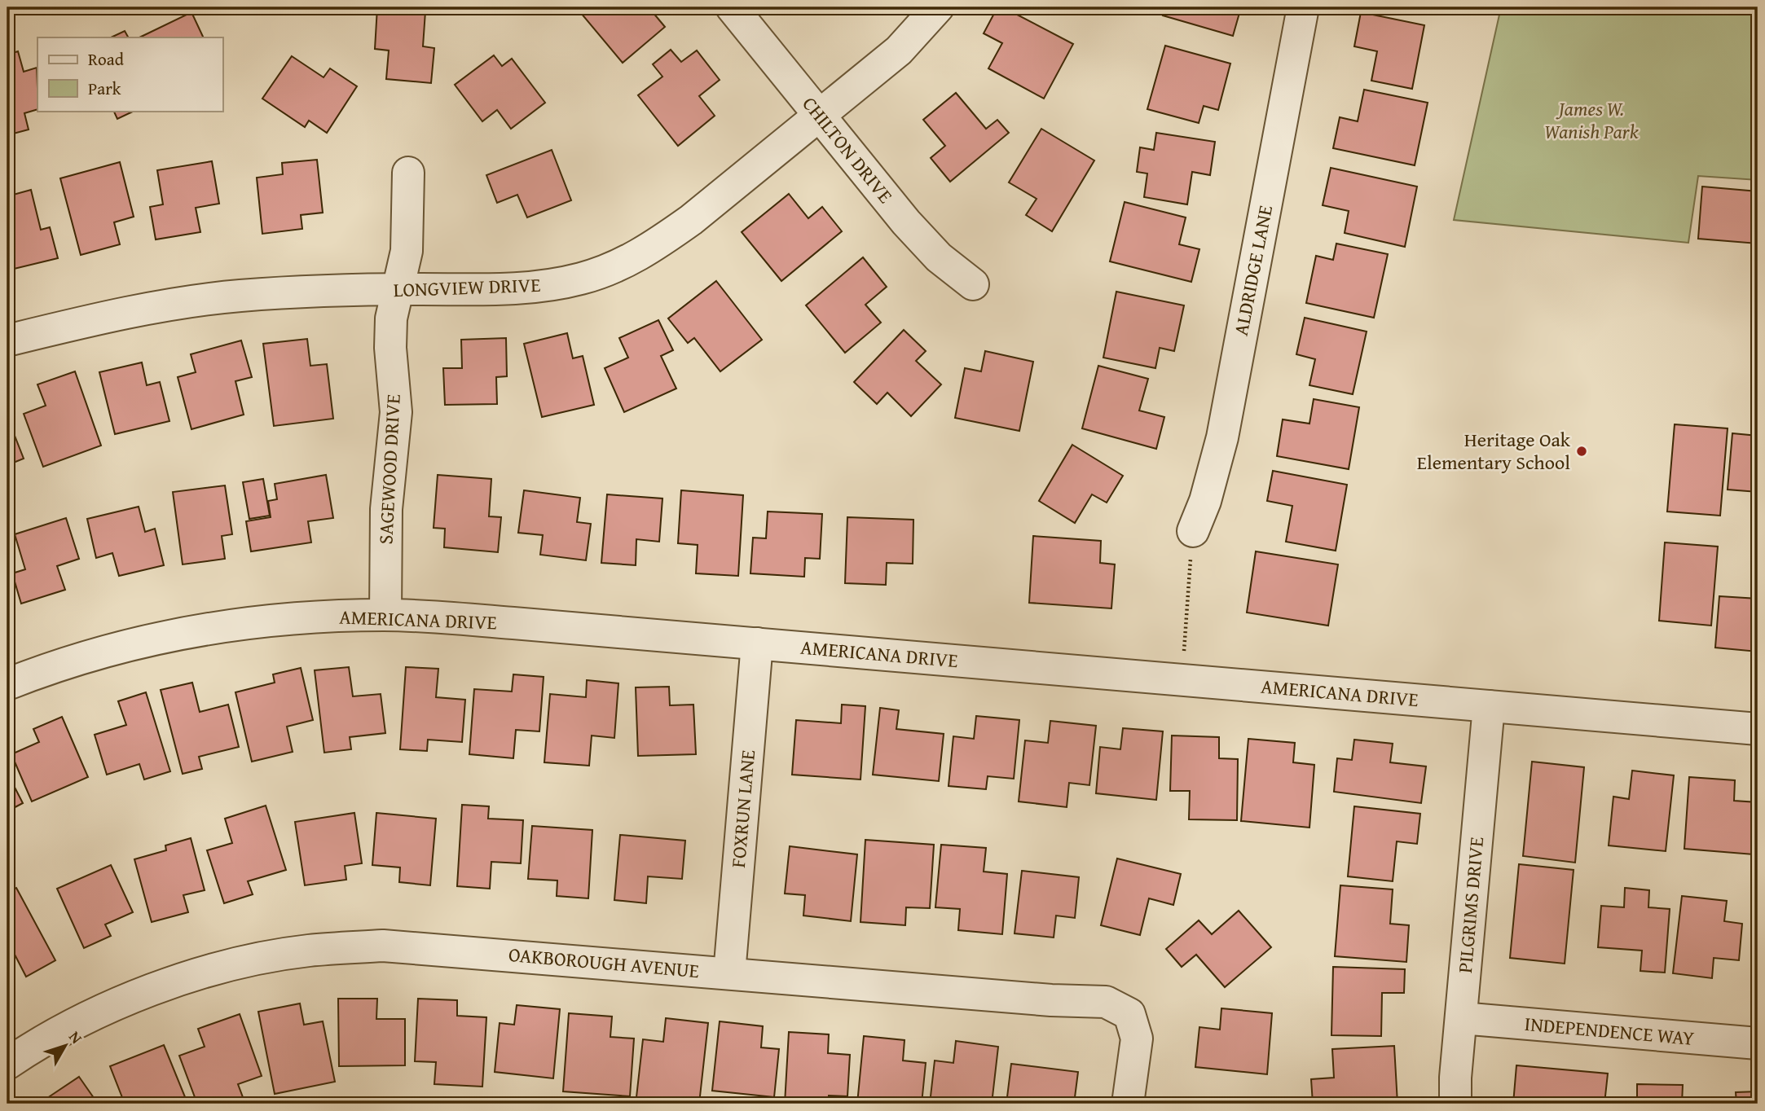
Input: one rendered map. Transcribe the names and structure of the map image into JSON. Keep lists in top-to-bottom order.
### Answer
{
  "streets": {
    "street": [
      "CHILTON DRIVE",
      "ALDRIDGE LANE",
      "LONGVIEW DRIVE",
      "SAGEWOOD DRIVE",
      "AMERICANA DRIVE",
      "FOXRUN LANE",
      "PILGRIMS DRIVE",
      "OAKBOROUGH AVENUE",
      "INDEPENDENCE WAY"
    ]
  },
  "crossings": [
    ["CHILTON DRIVE", "LONGVIEW DRIVE"],
    ["LONGVIEW DRIVE", "SAGEWOOD DRIVE"],
    ["SAGEWOOD DRIVE", "AMERICANA DRIVE"],
    ["AMERICANA DRIVE", "FOXRUN LANE"],
    ["AMERICANA DRIVE", "PILGRIMS DRIVE"],
    ["FOXRUN LANE", "OAKBOROUGH AVENUE"],
    ["PILGRIMS DRIVE", "INDEPENDENCE WAY"]
  ],
  "parks": ["James W. Wanish Park"],
  "places": ["Heritage Oak Elementary School"],
  "legend": ["Road", "Park"],
  "north": "top right"
}
